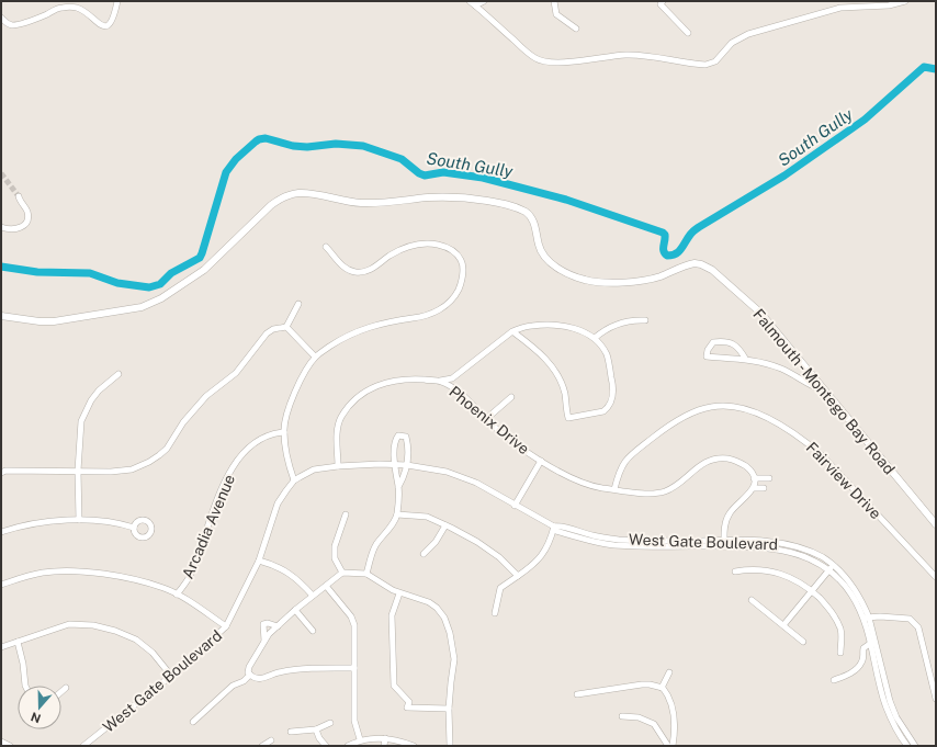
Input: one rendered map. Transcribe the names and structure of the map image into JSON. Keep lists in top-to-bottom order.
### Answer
{
  "streets": {
    "main road": ["Falmouth - Montego Bay Road"],
    "street": [
      "Phoenix Drive",
      "Fairview Drive",
      "Arcadia Avenue",
      "West Gate Boulevard"
    ]
  },
  "crossings": [
    ["Phoenix Drive", "Fairview Drive"],
    ["Phoenix Drive", "West Gate Boulevard"]
  ],
  "water": ["South Gully"],
  "north": "bottom"
}
